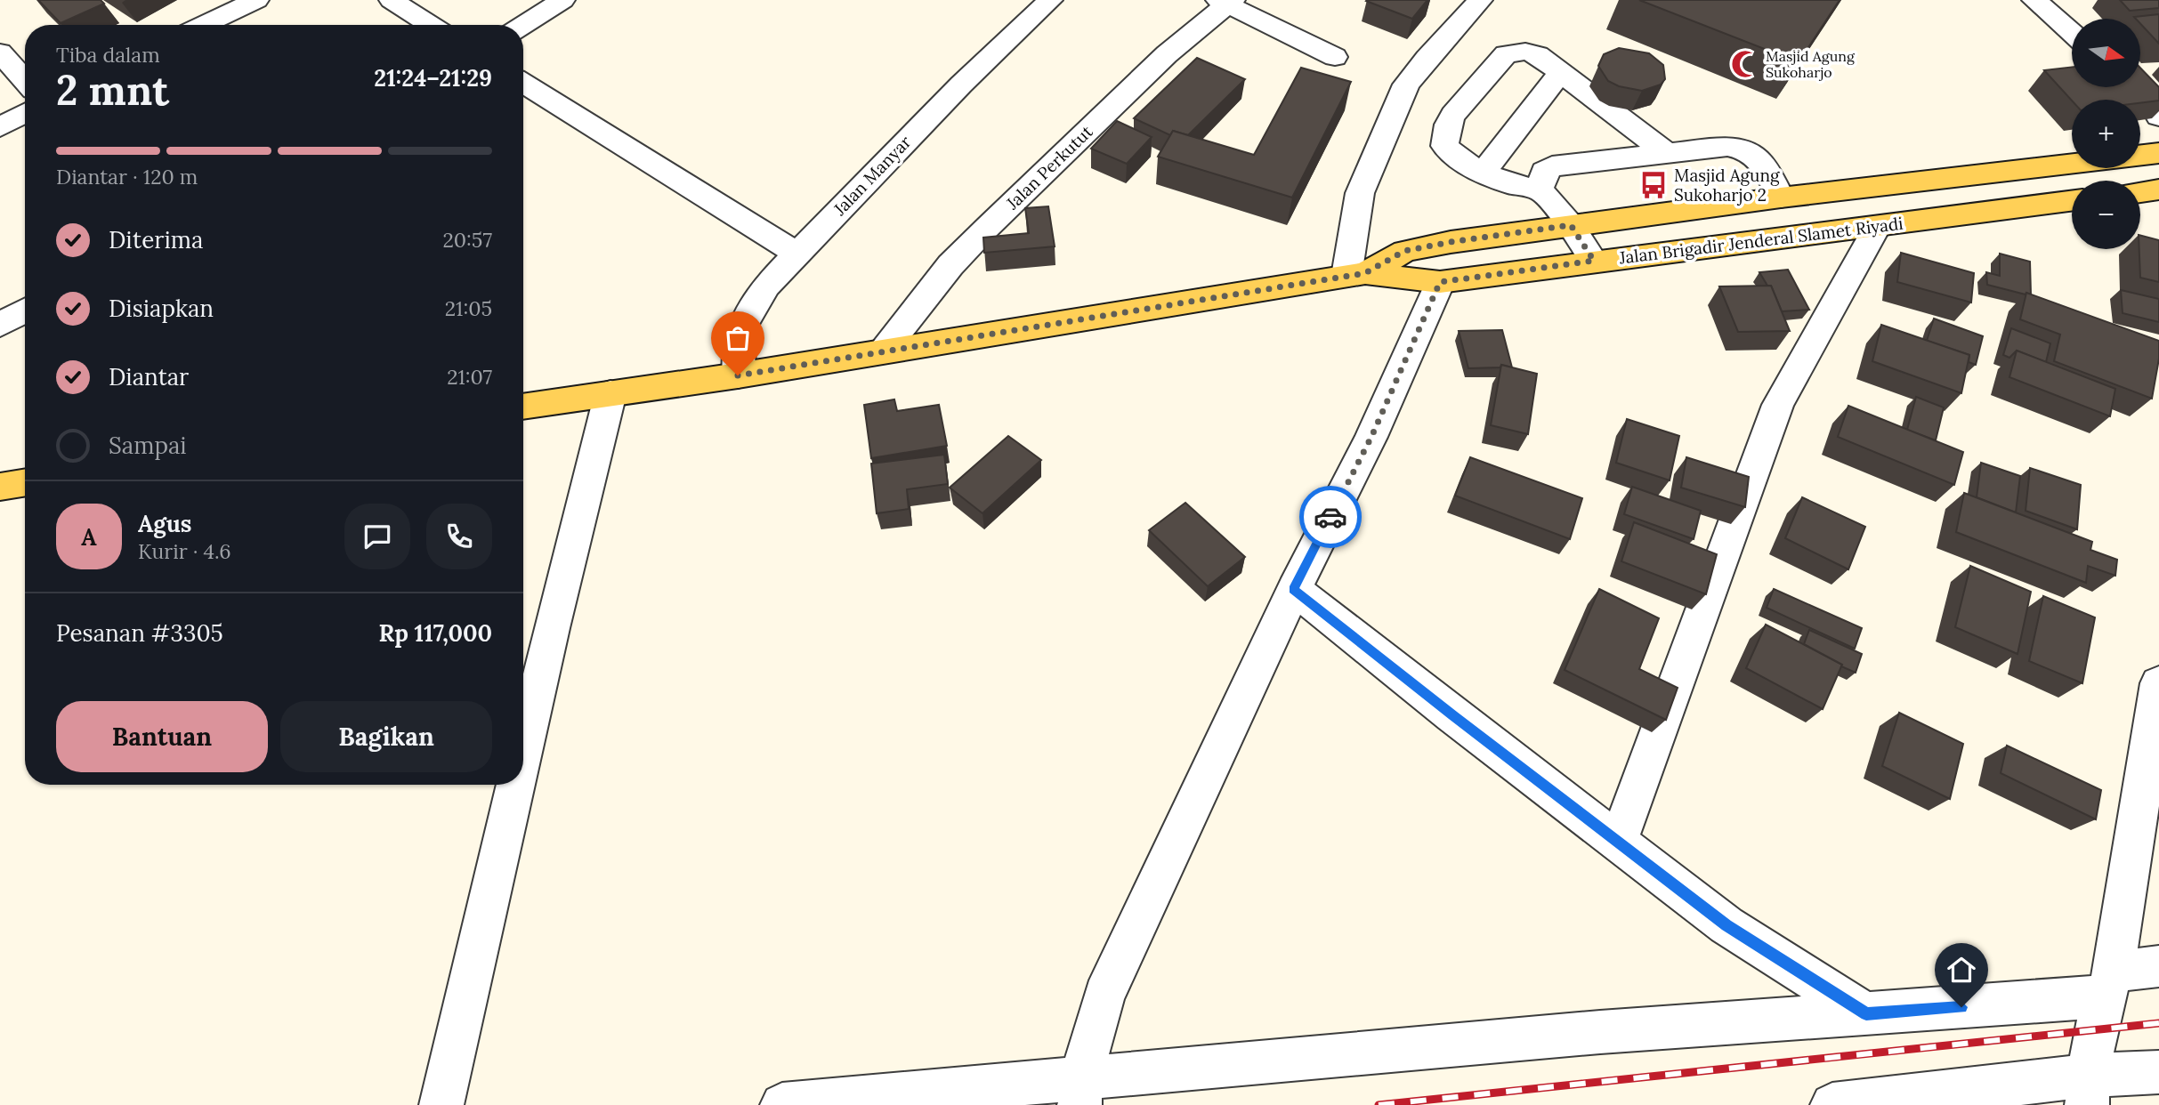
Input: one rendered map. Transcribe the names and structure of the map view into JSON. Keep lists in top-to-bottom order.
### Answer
{
  "streets": {
    "main road": ["Jalan Brigadir Jenderal Slamet Riyadi"],
    "street": ["Jalan Perkutut", "Jalan Manyar"]
  },
  "crossings": [
    ["Jalan Perkutut", "Jalan Brigadir Jenderal Slamet Riyadi"],
    ["Jalan Manyar", "Jalan Brigadir Jenderal Slamet Riyadi"]
  ],
  "places": {
    "mosque": ["Masjid Agung Sukoharjo"],
    "bus stop": ["Masjid Agung Sukoharjo 2"]
  },
  "north": "right",
  "page": {
    "map_buttons": ["+", "−"],
    "heading": ["2 mnt", "Tiba dalam", "21:24–21:29"],
    "panel": [
      "Agus",
      "Kurir · 4.6",
      "Pesanan #3305",
      "Rp 117,000"
    ],
    "bar": "Diantar · 120 m",
    "list": [
      ["Diterima", "20:57"],
      ["Disiapkan", "21:05"],
      ["Diantar", "21:07"],
      "Sampai"
    ],
    "round": "A",
    "buttons": ["Bantuan", "Bagikan"]
  }
}
